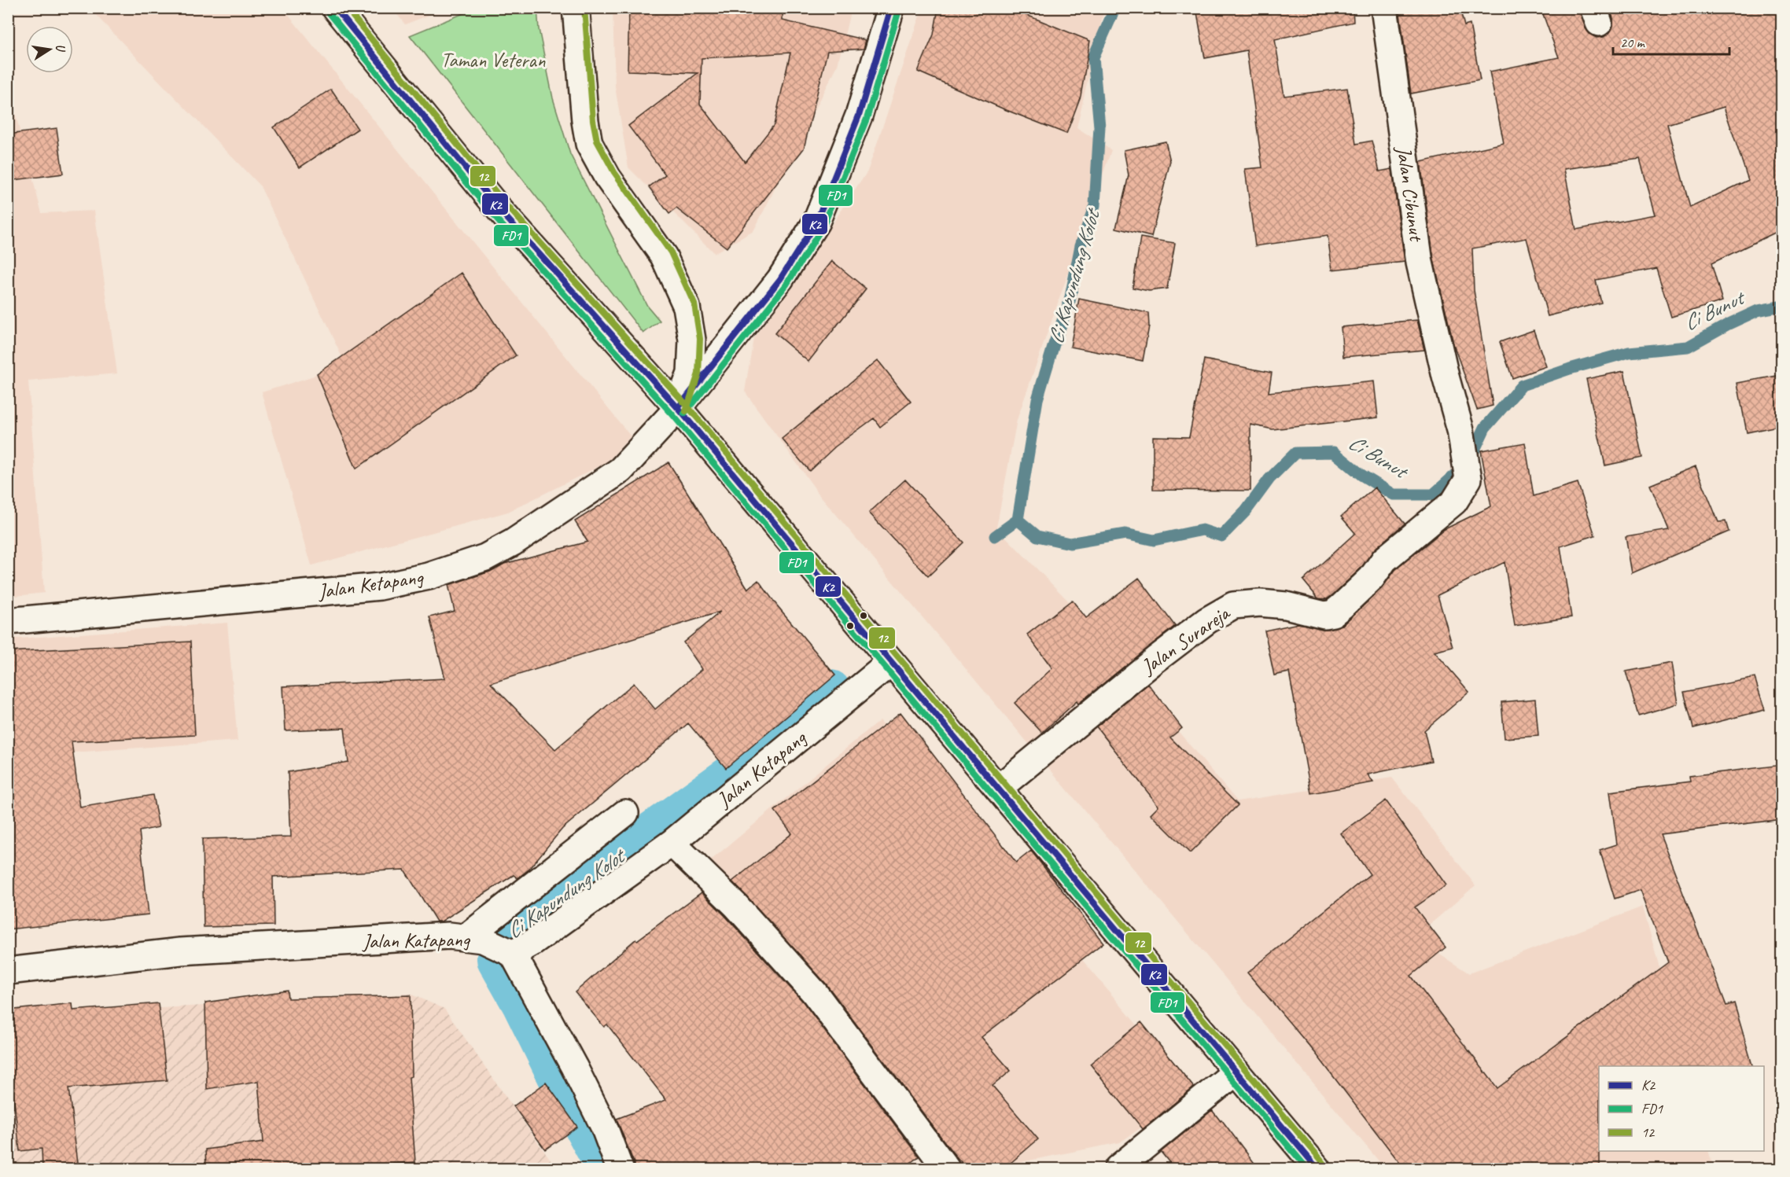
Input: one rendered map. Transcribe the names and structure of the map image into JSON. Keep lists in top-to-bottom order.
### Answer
{
  "streets": {
    "street": [
      "Jalan Cibunut",
      "Jalan Ketapang",
      "Jalan Surareja",
      "Jalan Katapang"
    ]
  },
  "crossings": [
    ["Jalan Cibunut", "Jalan Surareja"]
  ],
  "water": ["Ci Kapundung Kolot", "Ci Bunut"],
  "parks": ["Taman Veteran"],
  "lines": ["transit line K2", "transit line 12", "transit line FD1"],
  "legend": ["K2", "FD1", "12"],
  "scale_bar": "20 m",
  "north": "right"
}
